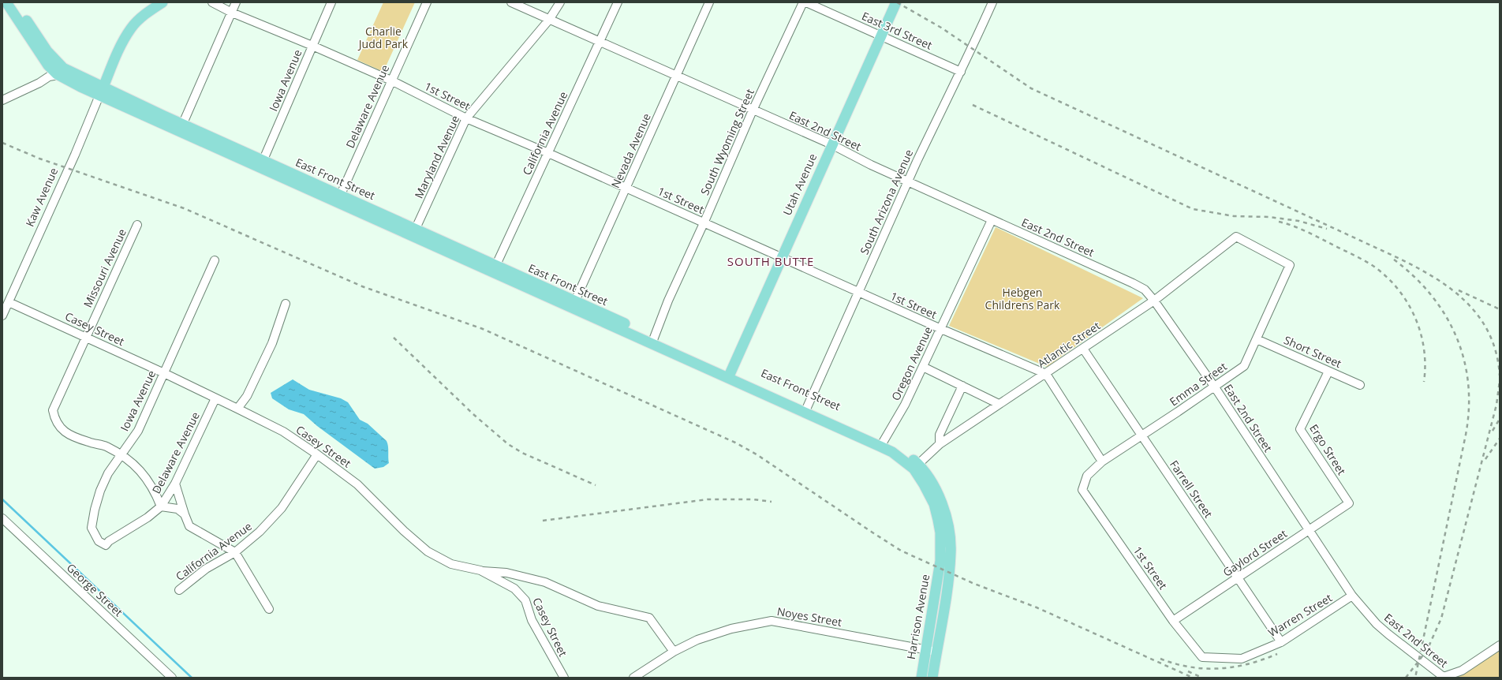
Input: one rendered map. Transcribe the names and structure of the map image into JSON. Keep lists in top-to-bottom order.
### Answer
{
  "streets": {
    "main road": ["East Front Street", "Utah Avenue", "Harrison Avenue"],
    "street": [
      "East 3rd Street",
      "Iowa Avenue",
      "1st Street",
      "Delaware Avenue",
      "East 2nd Street",
      "California Avenue",
      "South Wyoming Street",
      "Nevada Avenue",
      "Maryland Avenue",
      "Kaw Avenue",
      "South Arizona Avenue",
      "Missouri Avenue",
      "Casey Street",
      "Atlantic Street",
      "Short Street",
      "Oregon Avenue",
      "Emma Street",
      "Ergo Street",
      "Farrell Street",
      "Gaylord Street",
      "George Street",
      "Warren Street",
      "Noyes Street"
    ]
  },
  "crossings": [
    ["East 3rd Street", "Utah Avenue"],
    ["East 3rd Street", "South Arizona Avenue"],
    ["Iowa Avenue", "1st Street"],
    ["Iowa Avenue", "Delaware Avenue"],
    ["Iowa Avenue", "East Front Street"],
    ["Iowa Avenue", "Missouri Avenue"],
    ["Iowa Avenue", "Casey Street"],
    ["1st Street", "Delaware Avenue"],
    ["1st Street", "California Avenue"],
    ["1st Street", "South Wyoming Street"],
    ["1st Street", "Nevada Avenue"],
    ["1st Street", "Maryland Avenue"],
    ["1st Street", "Utah Avenue"],
    ["1st Street", "South Arizona Avenue"],
    ["1st Street", "Atlantic Street"],
    ["1st Street", "Oregon Avenue"],
    ["1st Street", "Emma Street"],
    ["1st Street", "Gaylord Street"],
    ["1st Street", "Warren Street"],
    ["Delaware Avenue", "East Front Street"],
    ["Delaware Avenue", "Casey Street"],
    ["East 2nd Street", "California Avenue"],
    ["East 2nd Street", "South Wyoming Street"],
    ["East 2nd Street", "Nevada Avenue"],
    ["East 2nd Street", "Maryland Avenue"],
    ["East 2nd Street", "Utah Avenue"],
    ["East 2nd Street", "South Arizona Avenue"],
    ["East 2nd Street", "Atlantic Street"],
    ["East 2nd Street", "Oregon Avenue"],
    ["East 2nd Street", "Emma Street"],
    ["East 2nd Street", "Gaylord Street"],
    ["East 2nd Street", "Warren Street"],
    ["California Avenue", "East Front Street"],
    ["California Avenue", "Casey Street"],
    ["South Wyoming Street", "East Front Street"],
    ["Nevada Avenue", "East Front Street"],
    ["Maryland Avenue", "East Front Street"],
    ["East Front Street", "Utah Avenue"],
    ["East Front Street", "Kaw Avenue"],
    ["East Front Street", "South Arizona Avenue"],
    ["East Front Street", "Atlantic Street"],
    ["East Front Street", "Oregon Avenue"],
    ["East Front Street", "Harrison Avenue"],
    ["Kaw Avenue", "Casey Street"],
    ["Missouri Avenue", "Casey Street"],
    ["Atlantic Street", "Emma Street"],
    ["Atlantic Street", "Farrell Street"],
    ["Short Street", "Emma Street"],
    ["Short Street", "Ergo Street"],
    ["Emma Street", "Farrell Street"],
    ["Ergo Street", "Gaylord Street"],
    ["Farrell Street", "Gaylord Street"],
    ["Farrell Street", "Warren Street"],
    ["Noyes Street", "Harrison Avenue"]
  ],
  "districts": ["SOUTH BUTTE"],
  "parks": ["Charlie Judd Park", "Hebgen Childrens Park"]
}
